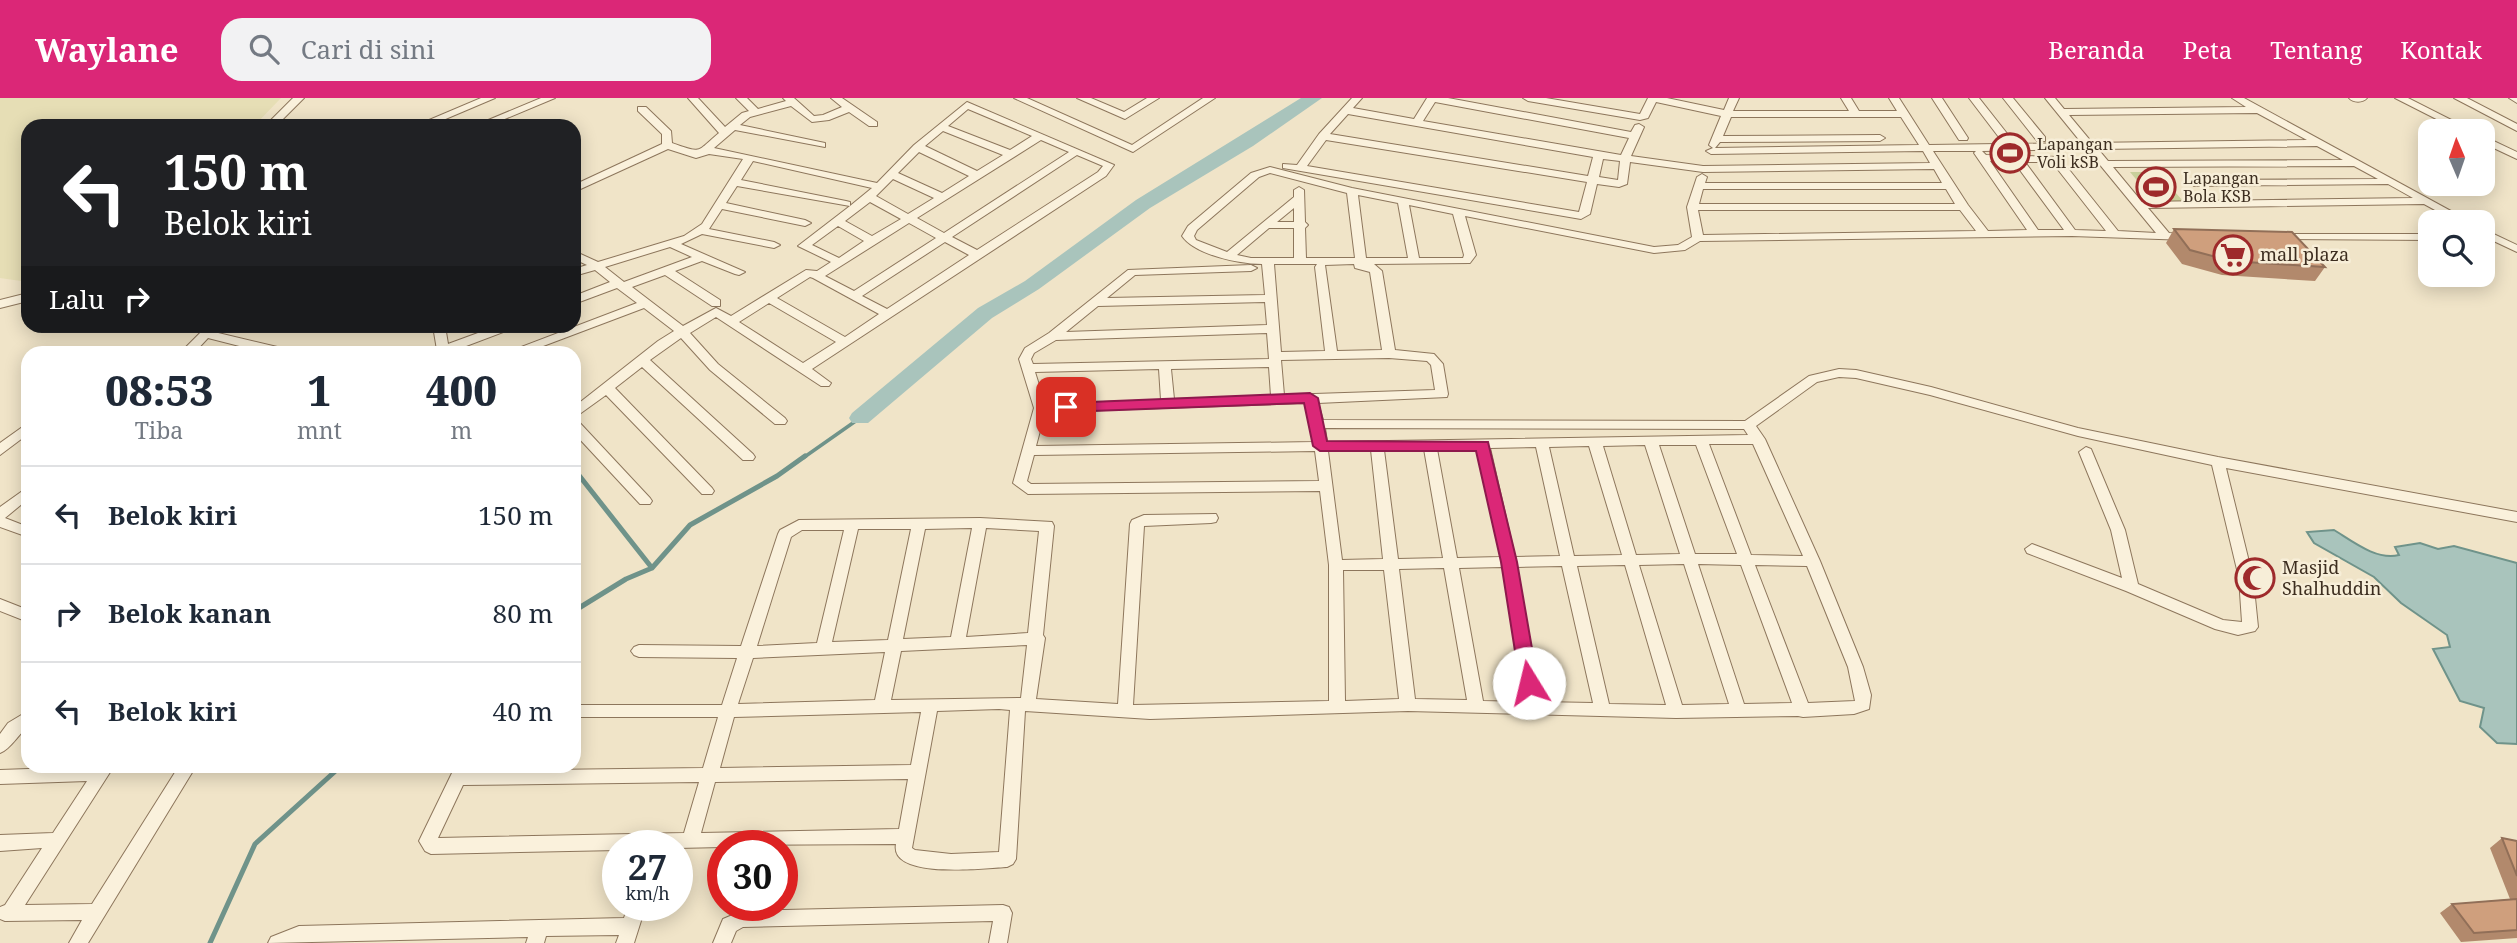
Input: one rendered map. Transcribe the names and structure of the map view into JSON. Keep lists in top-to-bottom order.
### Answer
{
  "places": {
    "sports": ["Lapangan Voli kSB", "Lapangan Bola KSB"],
    "supermarket": ["mall plaza"],
    "mosque": ["Masjid Shalhuddin"]
  },
  "north": "top",
  "page": {
    "header": "Waylane",
    "search": "Cari di sini",
    "nav": [
      "Beranda",
      "Peta",
      "Tentang",
      "Kontak"
    ],
    "turn": ["150 m", "Belok kiri"],
    "then": "Lalu",
    "eta": [
      "08:53",
      "Tiba",
      "1",
      "mnt",
      "400",
      "m"
    ],
    "list": [
      {
        "name": "Belok kiri",
        "value": "150 m"
      },
      {
        "name": "Belok kanan",
        "value": "80 m"
      },
      {
        "name": "Belok kiri",
        "value": "40 m"
      }
    ],
    "speed": "27 km/h",
    "limit": "30"
  }
}
